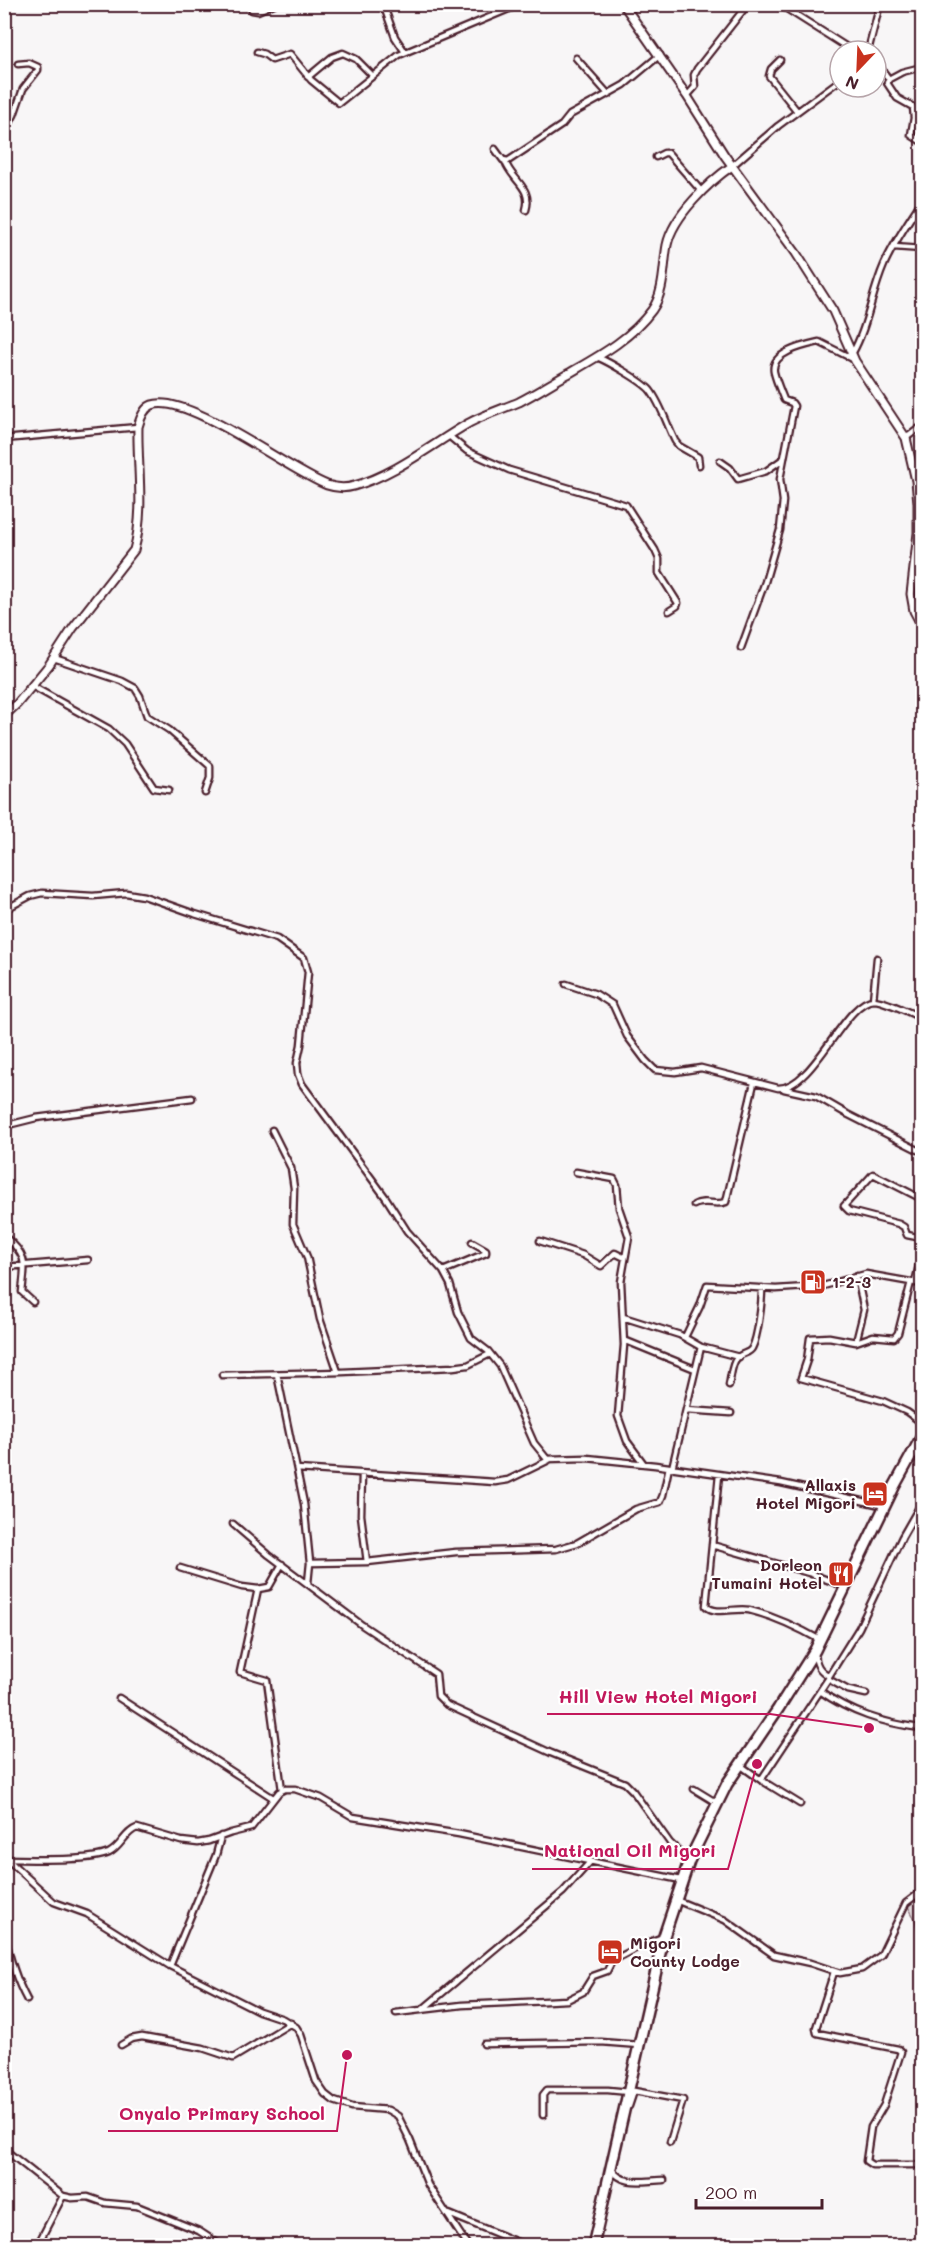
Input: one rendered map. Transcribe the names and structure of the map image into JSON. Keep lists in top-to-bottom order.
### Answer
{
  "places": {
    "fuel station": ["1-2-3"],
    "hotel": ["Allaxis Hotel Migori", "Migori County Lodge"],
    "restaurant": ["Dorleon Tumaini Hotel"],
    "other": ["Hill View Hotel Migori", "National Oil Migori", "Onyalo Primary School"]
  },
  "scale_bar": "200 m",
  "north": "bottom left"
}
